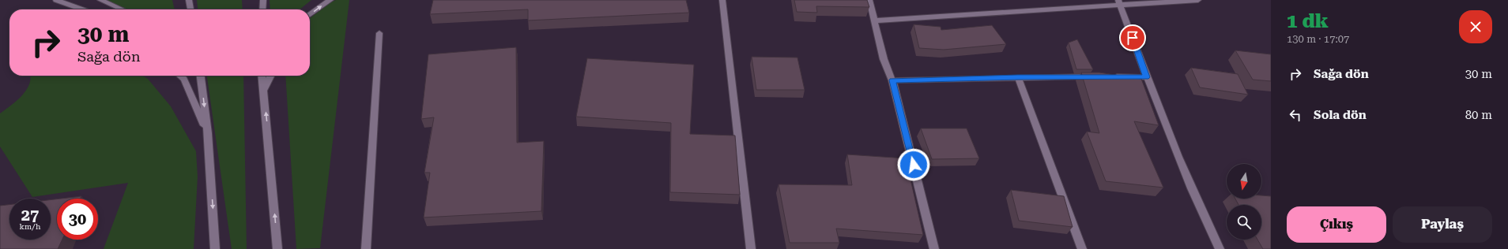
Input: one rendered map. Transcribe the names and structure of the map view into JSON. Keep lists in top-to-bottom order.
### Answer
{
  "north": "bottom",
  "page": {
    "heading": ["1 dk", "130 m · 17:07"],
    "turn": ["30 m", "Sağa dön"],
    "list": [
      {
        "name": "Sağa dön",
        "value": "30 m"
      },
      {
        "name": "Sola dön",
        "value": "80 m"
      }
    ],
    "speed": "27 km/h",
    "limit": "30",
    "buttons": ["Çıkış", "Paylaş"]
  }
}
